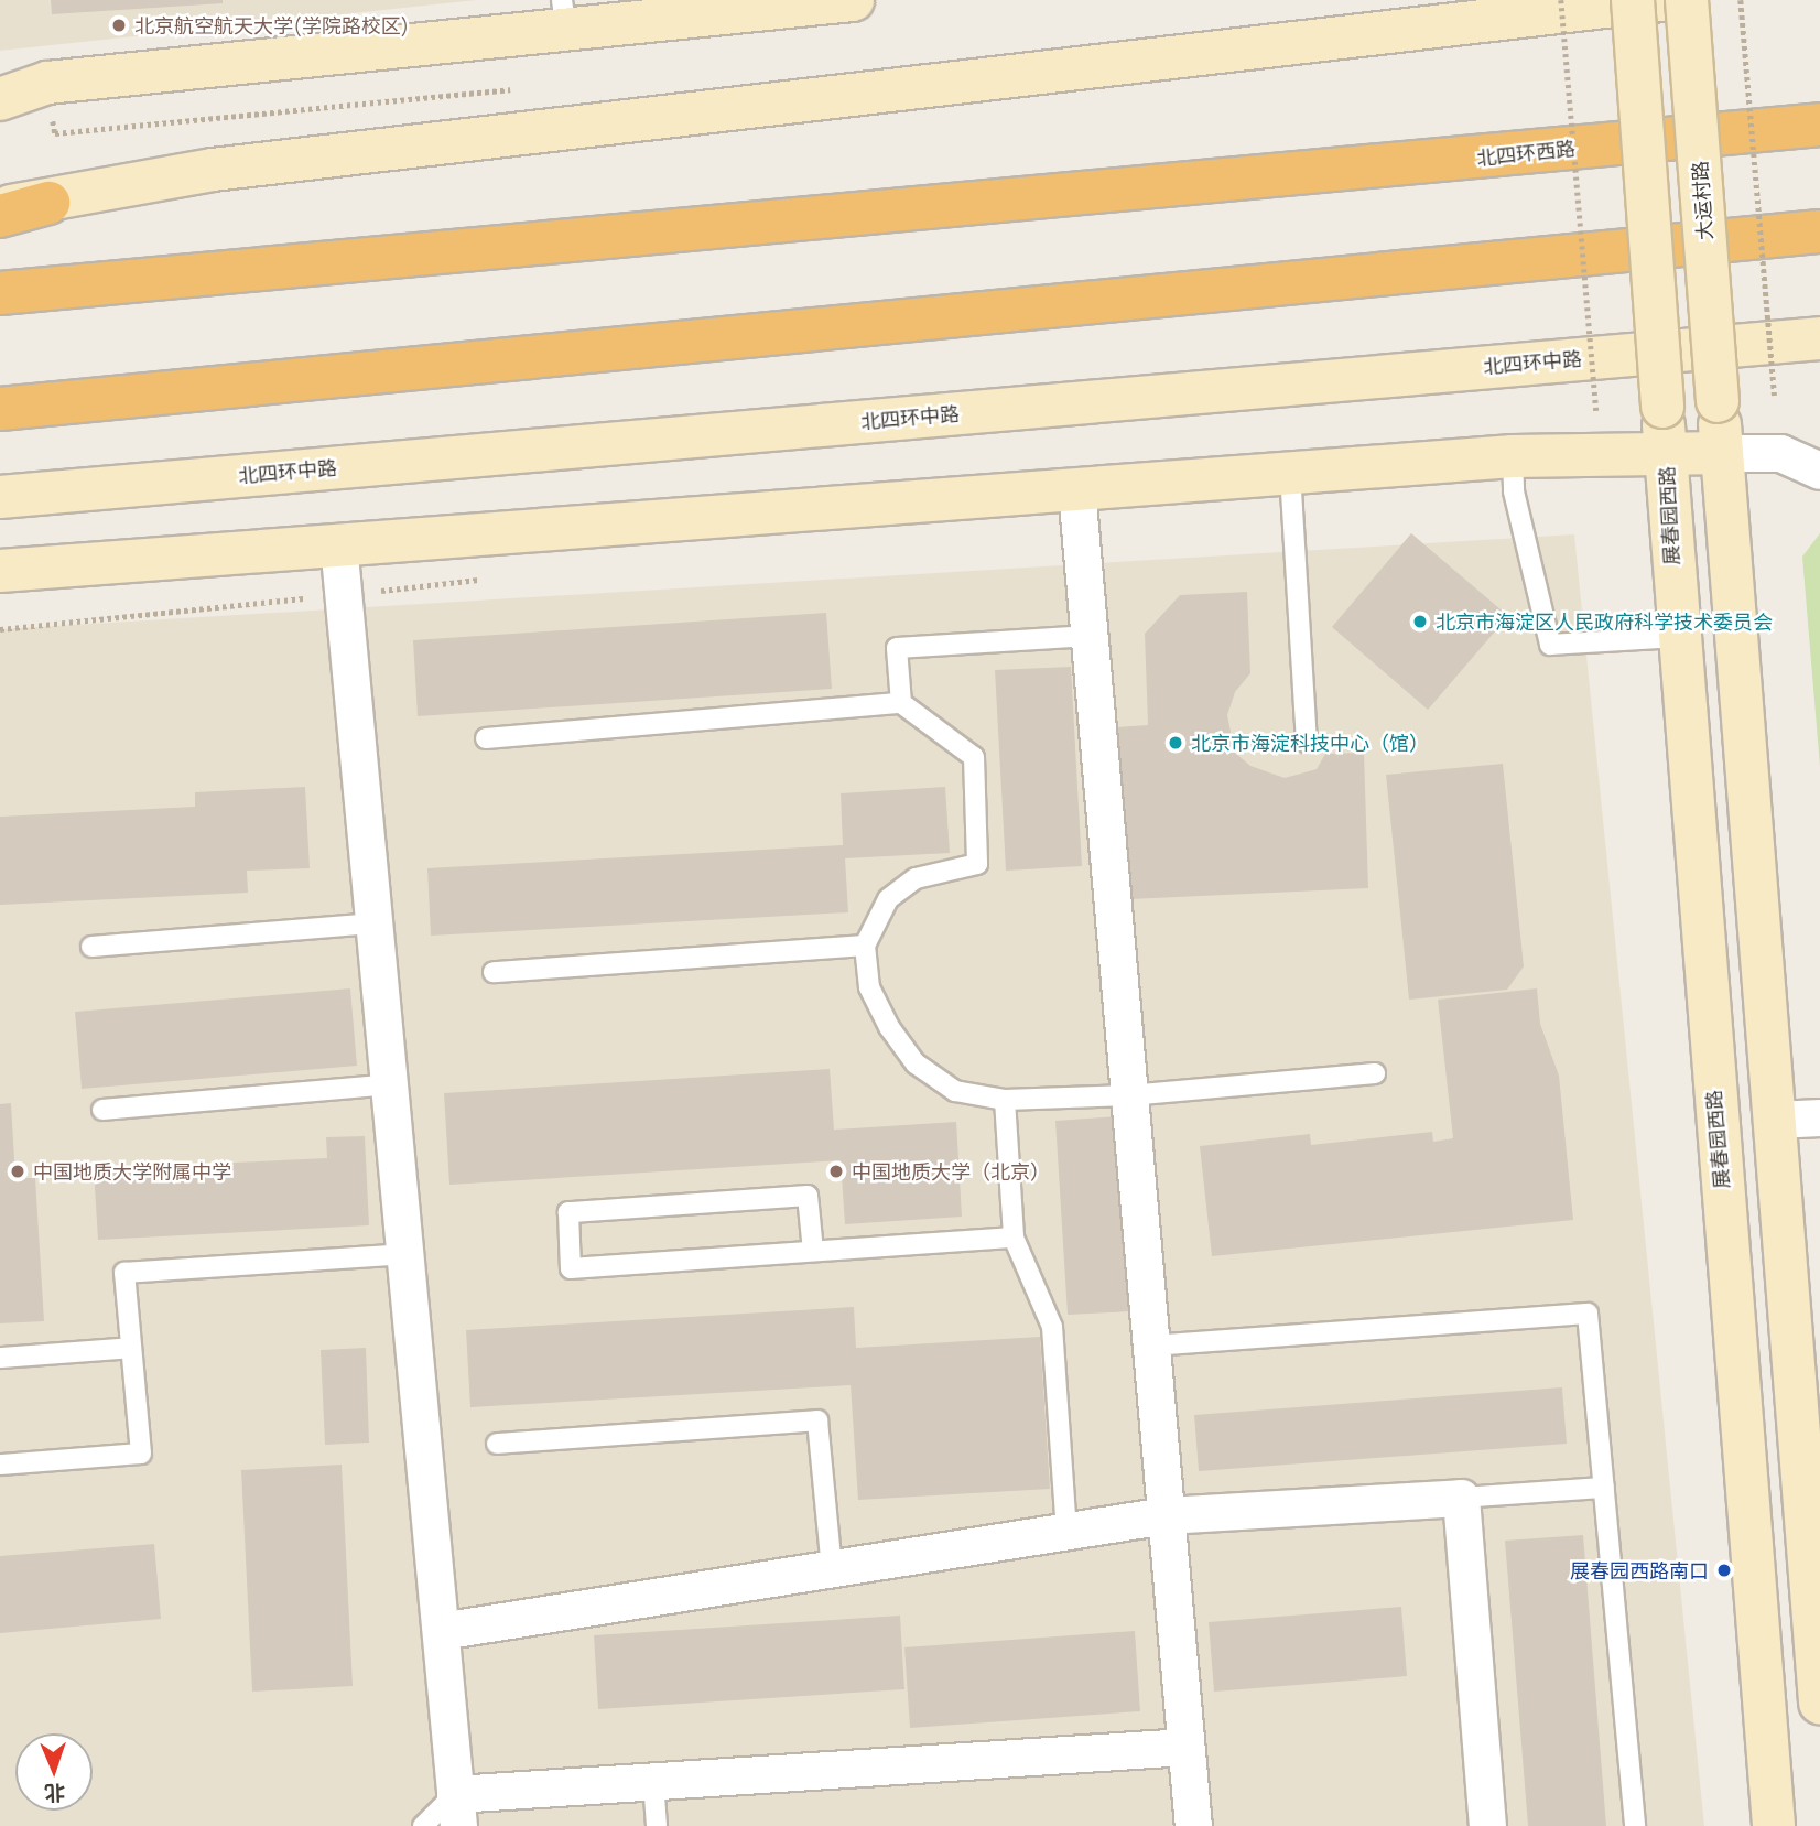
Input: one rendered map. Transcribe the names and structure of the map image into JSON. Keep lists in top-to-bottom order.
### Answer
{
  "streets": {
    "highway": ["北四环西路"],
    "street": ["大运村路", "北四环中路", "展春园西路"]
  },
  "places": [
    "北京航空航天大学(学院路校区)",
    "北京市海淀区人民政府科学技术委员会",
    "北京市海淀科技中心（馆）",
    "中国地质大学附属中学",
    "中国地质大学（北京）",
    "展春园西路南口"
  ],
  "north": "bottom"
}
